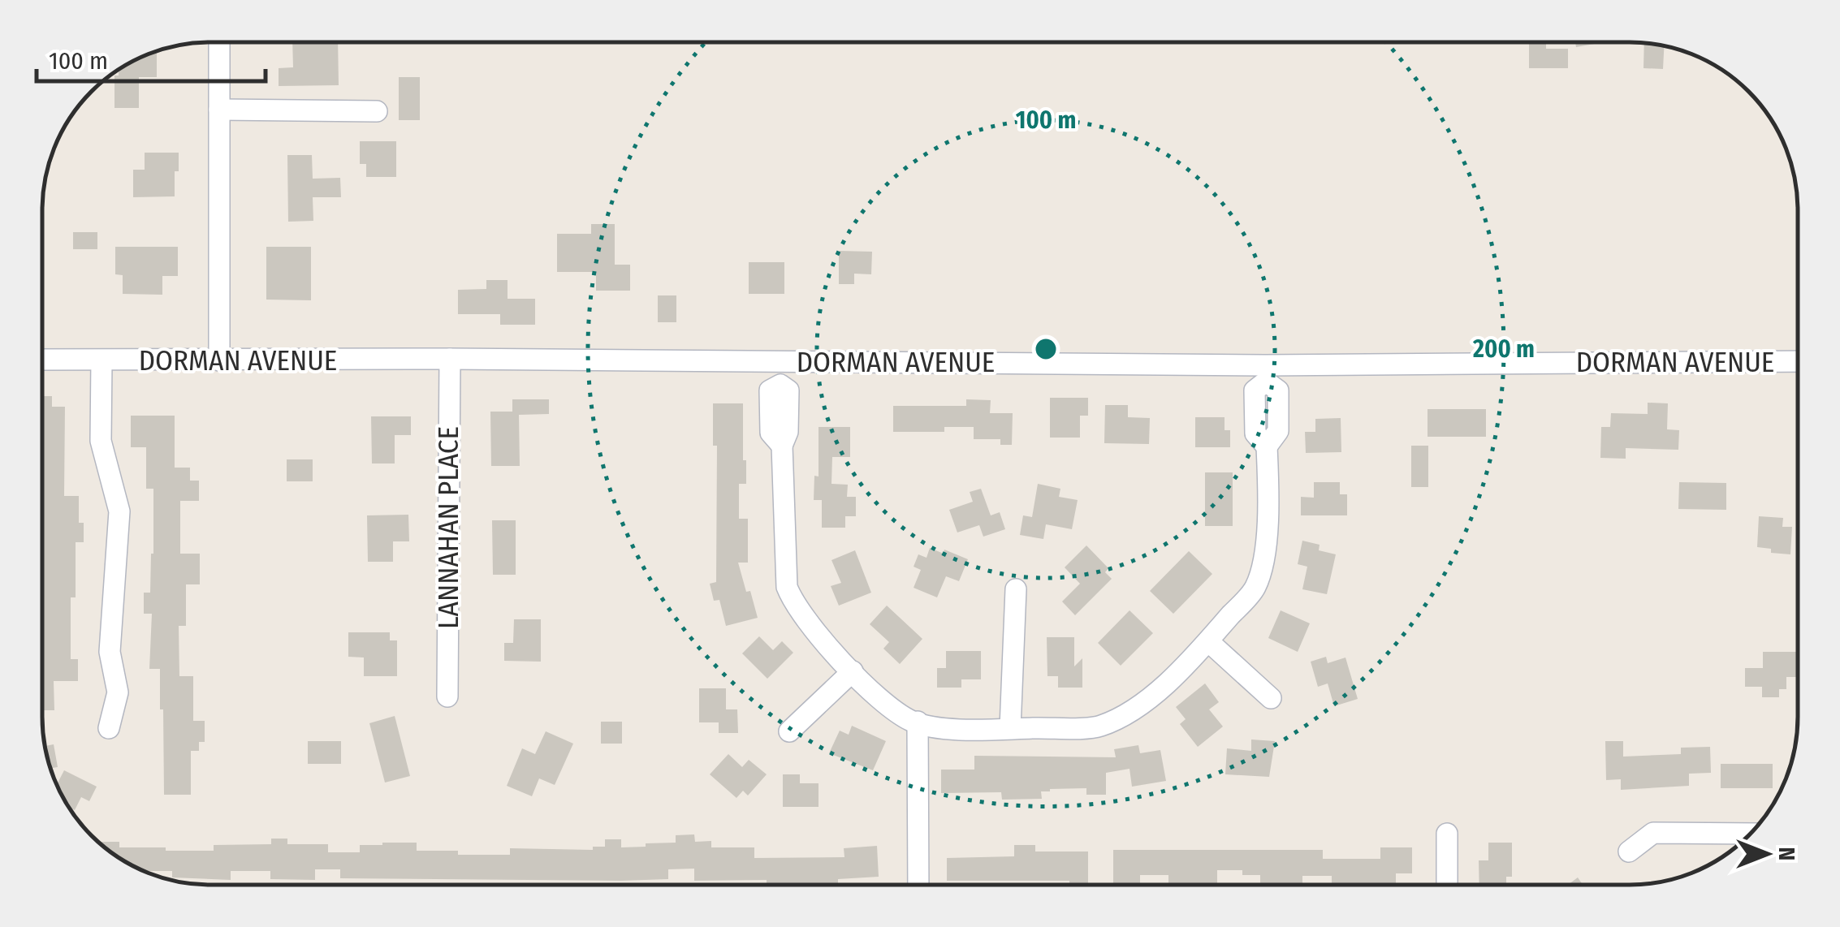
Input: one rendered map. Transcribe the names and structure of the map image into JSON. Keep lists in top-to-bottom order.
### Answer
{
  "streets": {
    "street": ["DORMAN AVENUE", "LANNAHAN PLACE"]
  },
  "crossings": [
    ["DORMAN AVENUE", "LANNAHAN PLACE"]
  ],
  "scale_bar": "100 m",
  "north": "right",
  "rings": ["100 m", "200 m"]
}
